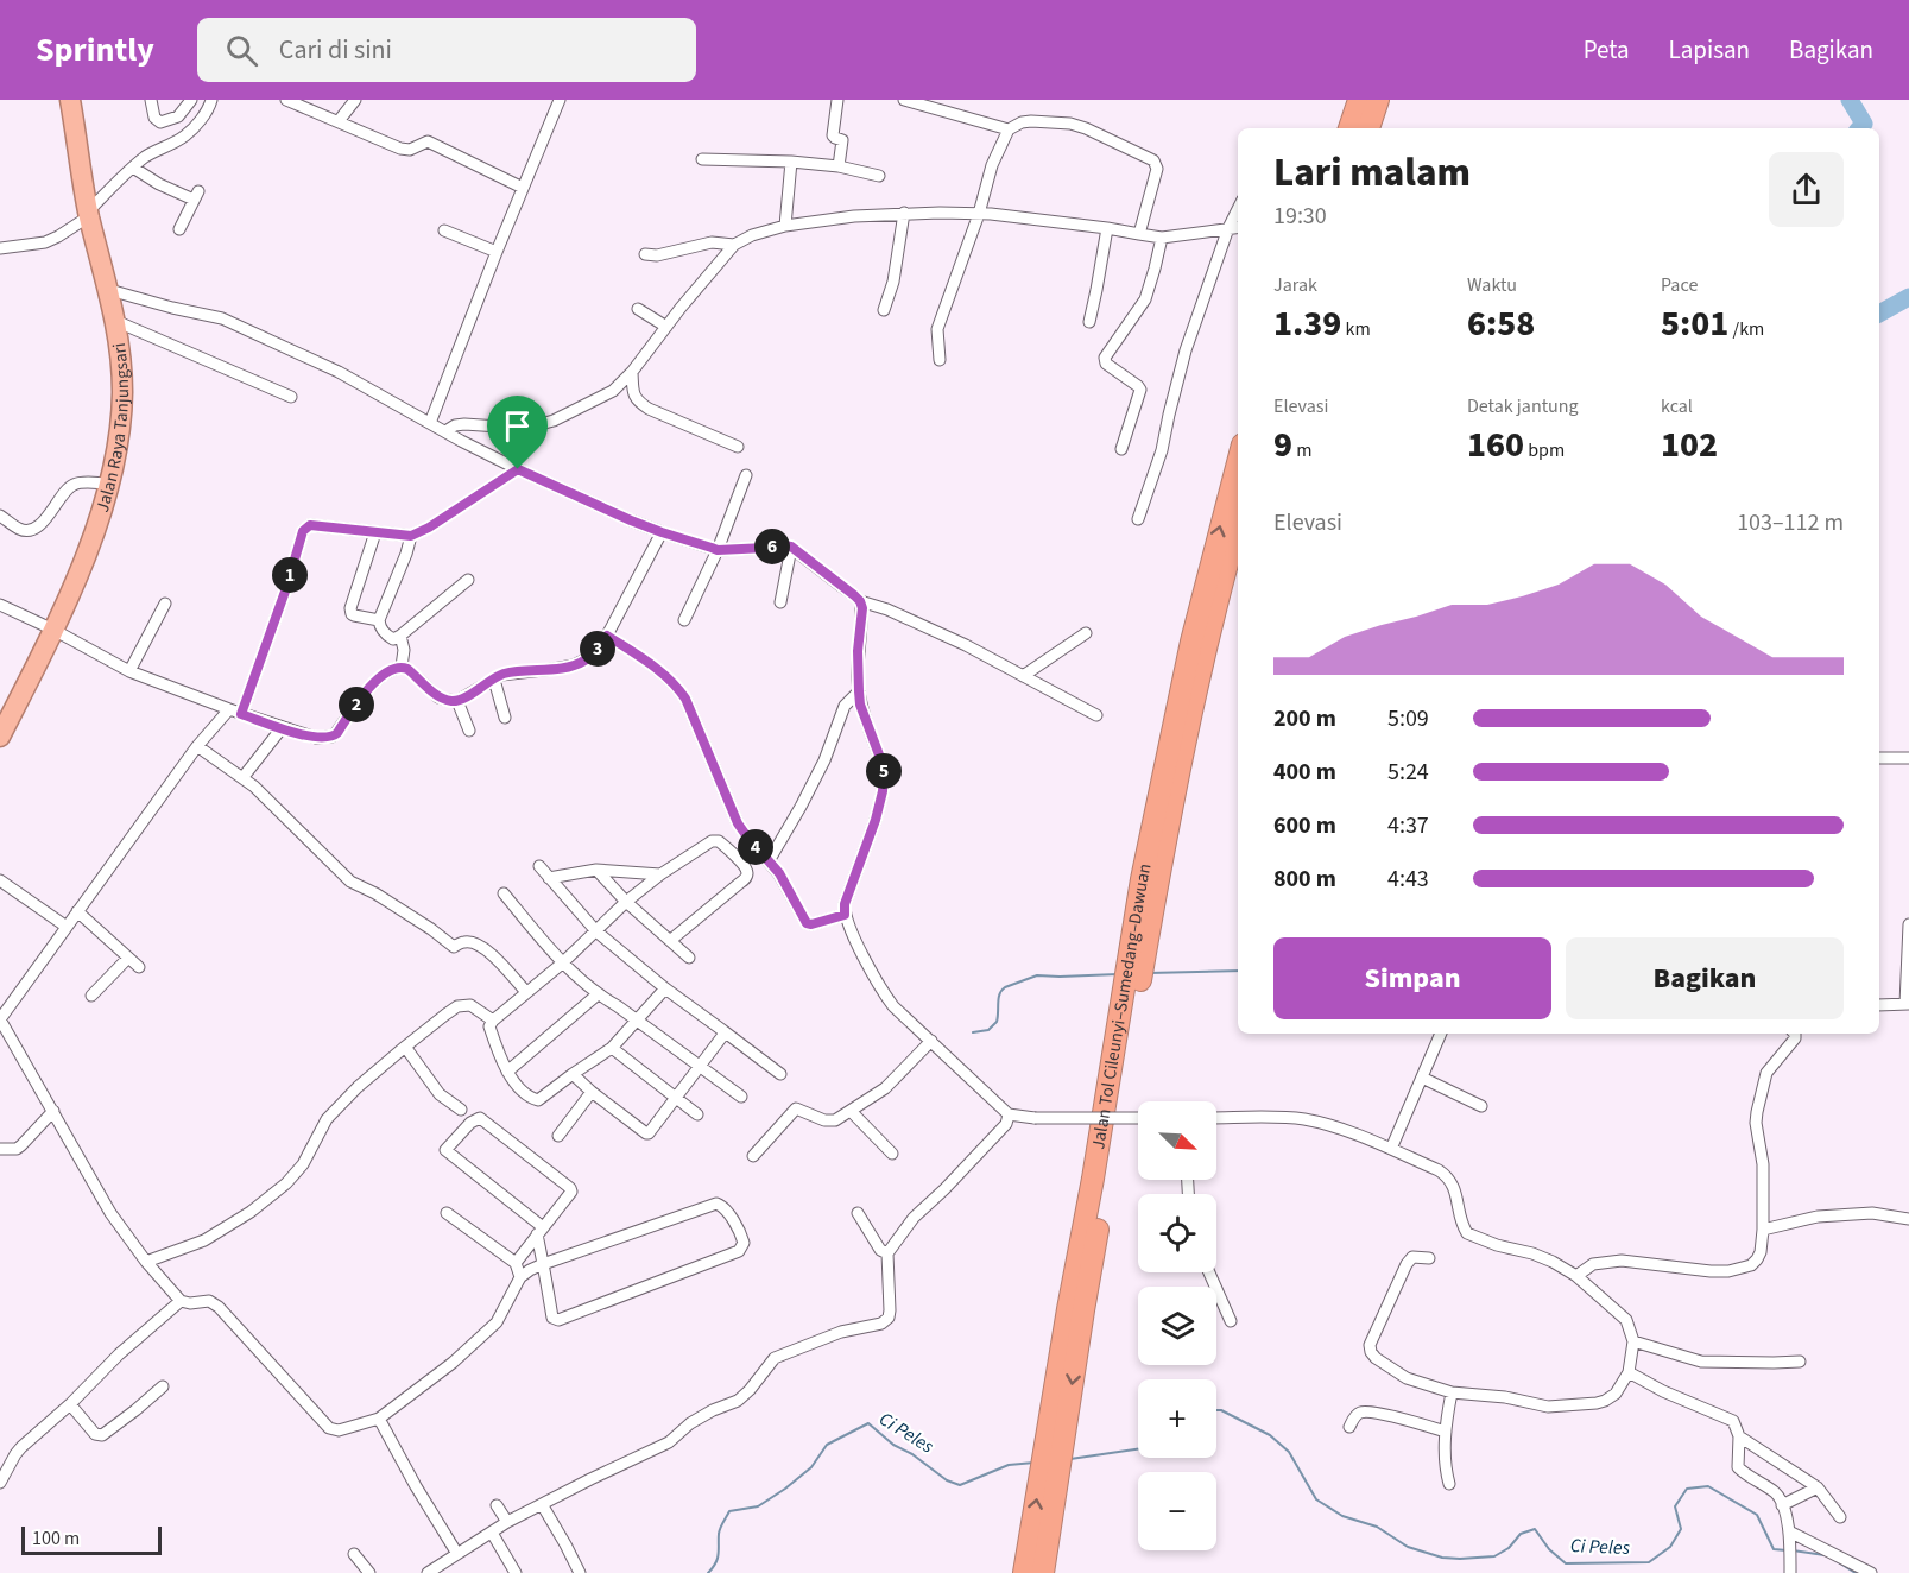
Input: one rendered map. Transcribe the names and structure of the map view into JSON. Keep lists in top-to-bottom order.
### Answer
{
  "streets": {
    "highway": ["Jalan Raya Tanjungsari", "Jalan Tol Cileunyi–Sumedang–Dawuan"]
  },
  "water": ["Ci Peles"],
  "scale_bar": "100 m",
  "north": "bottom right",
  "page": {
    "header": "Sprintly",
    "search": "Cari di sini",
    "nav": ["Peta", "Lapisan", "Bagikan"],
    "heading": ["Lari malam", "19:30"],
    "stats": [
      ["Jarak", "1.39 km"],
      ["Waktu", "6:58"],
      ["Pace", "5:01 /km"],
      ["Elevasi", "9 m"],
      ["Detak jantung", "160 bpm"],
      ["kcal", "102"]
    ],
    "chart": ["Elevasi", "103–112 m"],
    "pins": [
      "6",
      "1",
      "3",
      "2",
      "5",
      "4"
    ],
    "list": [
      {
        "name": "200 m",
        "note": "5:09"
      },
      {
        "name": "400 m",
        "note": "5:24"
      },
      {
        "name": "600 m",
        "note": "4:37"
      },
      {
        "name": "800 m",
        "note": "4:43"
      }
    ],
    "buttons": ["Simpan", "Bagikan"],
    "map_buttons": ["+", "−"],
    "scale": "100 m"
  }
}
